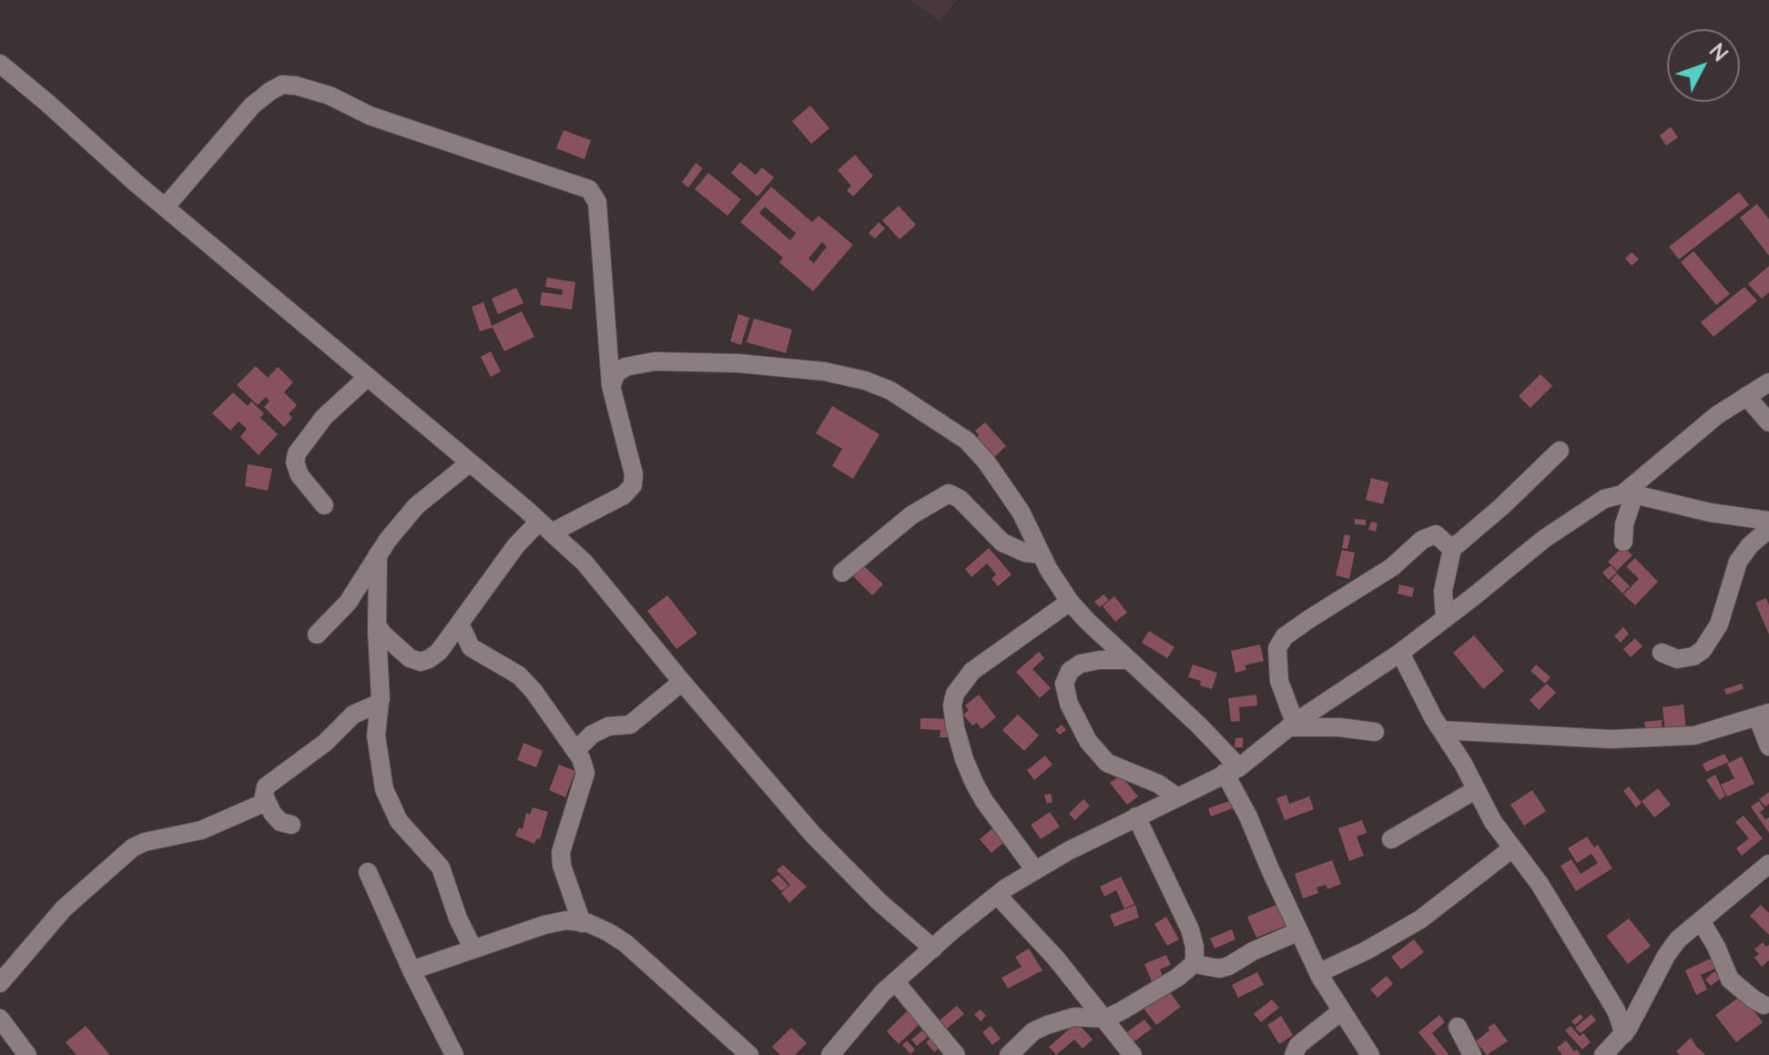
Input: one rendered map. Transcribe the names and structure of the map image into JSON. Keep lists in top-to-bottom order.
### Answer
{
  "north": "top right"
}
